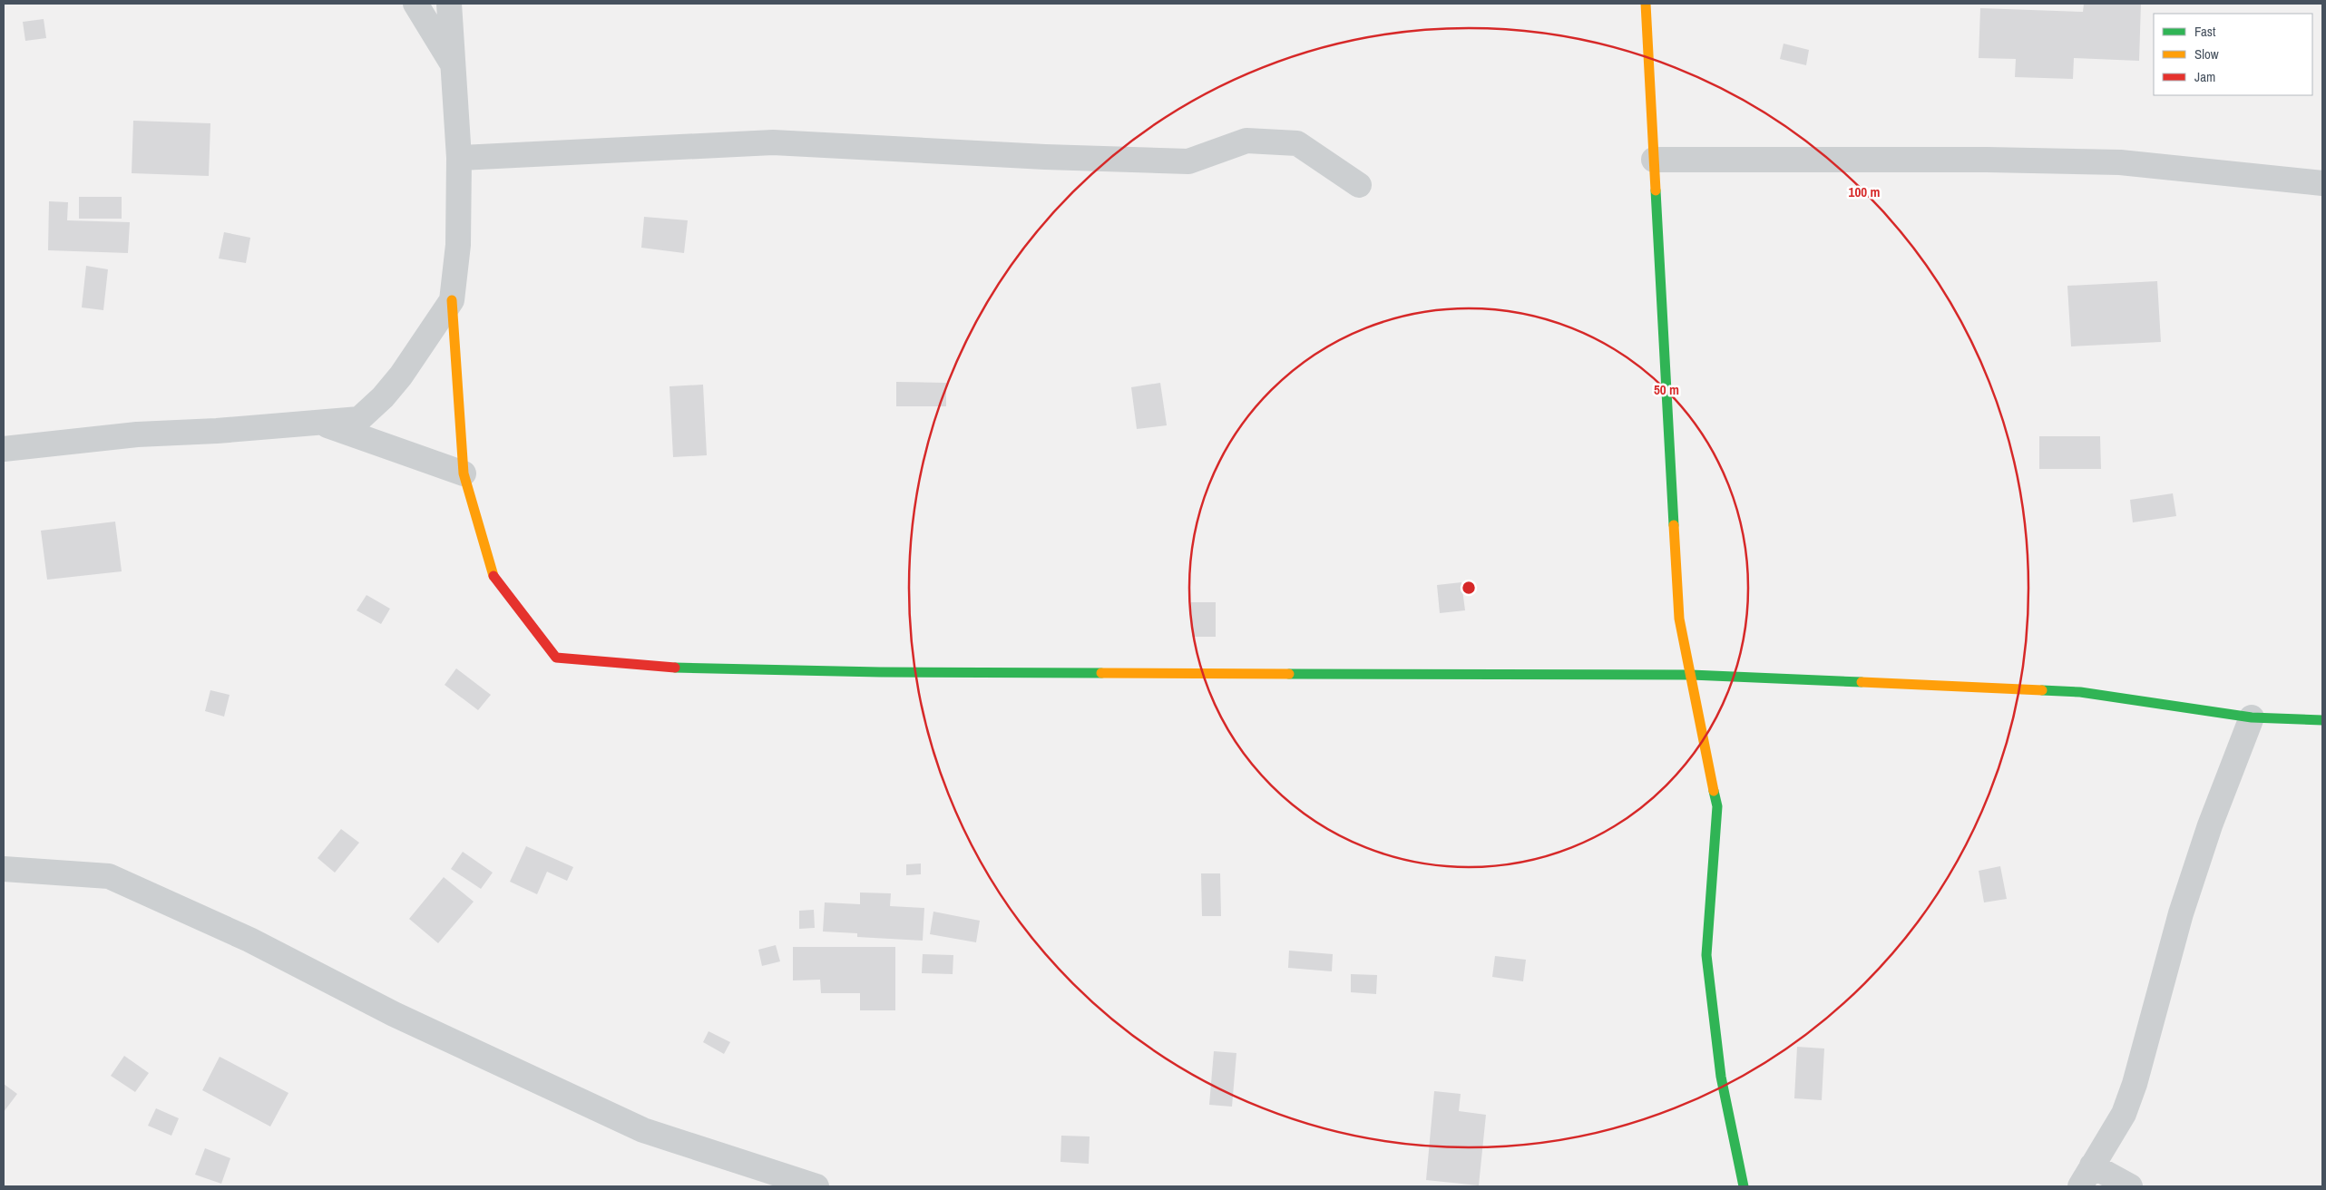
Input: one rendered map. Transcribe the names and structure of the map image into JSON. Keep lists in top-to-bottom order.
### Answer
{
  "legend": ["Fast", "Slow", "Jam"],
  "rings": ["100 m", "50 m"]
}
